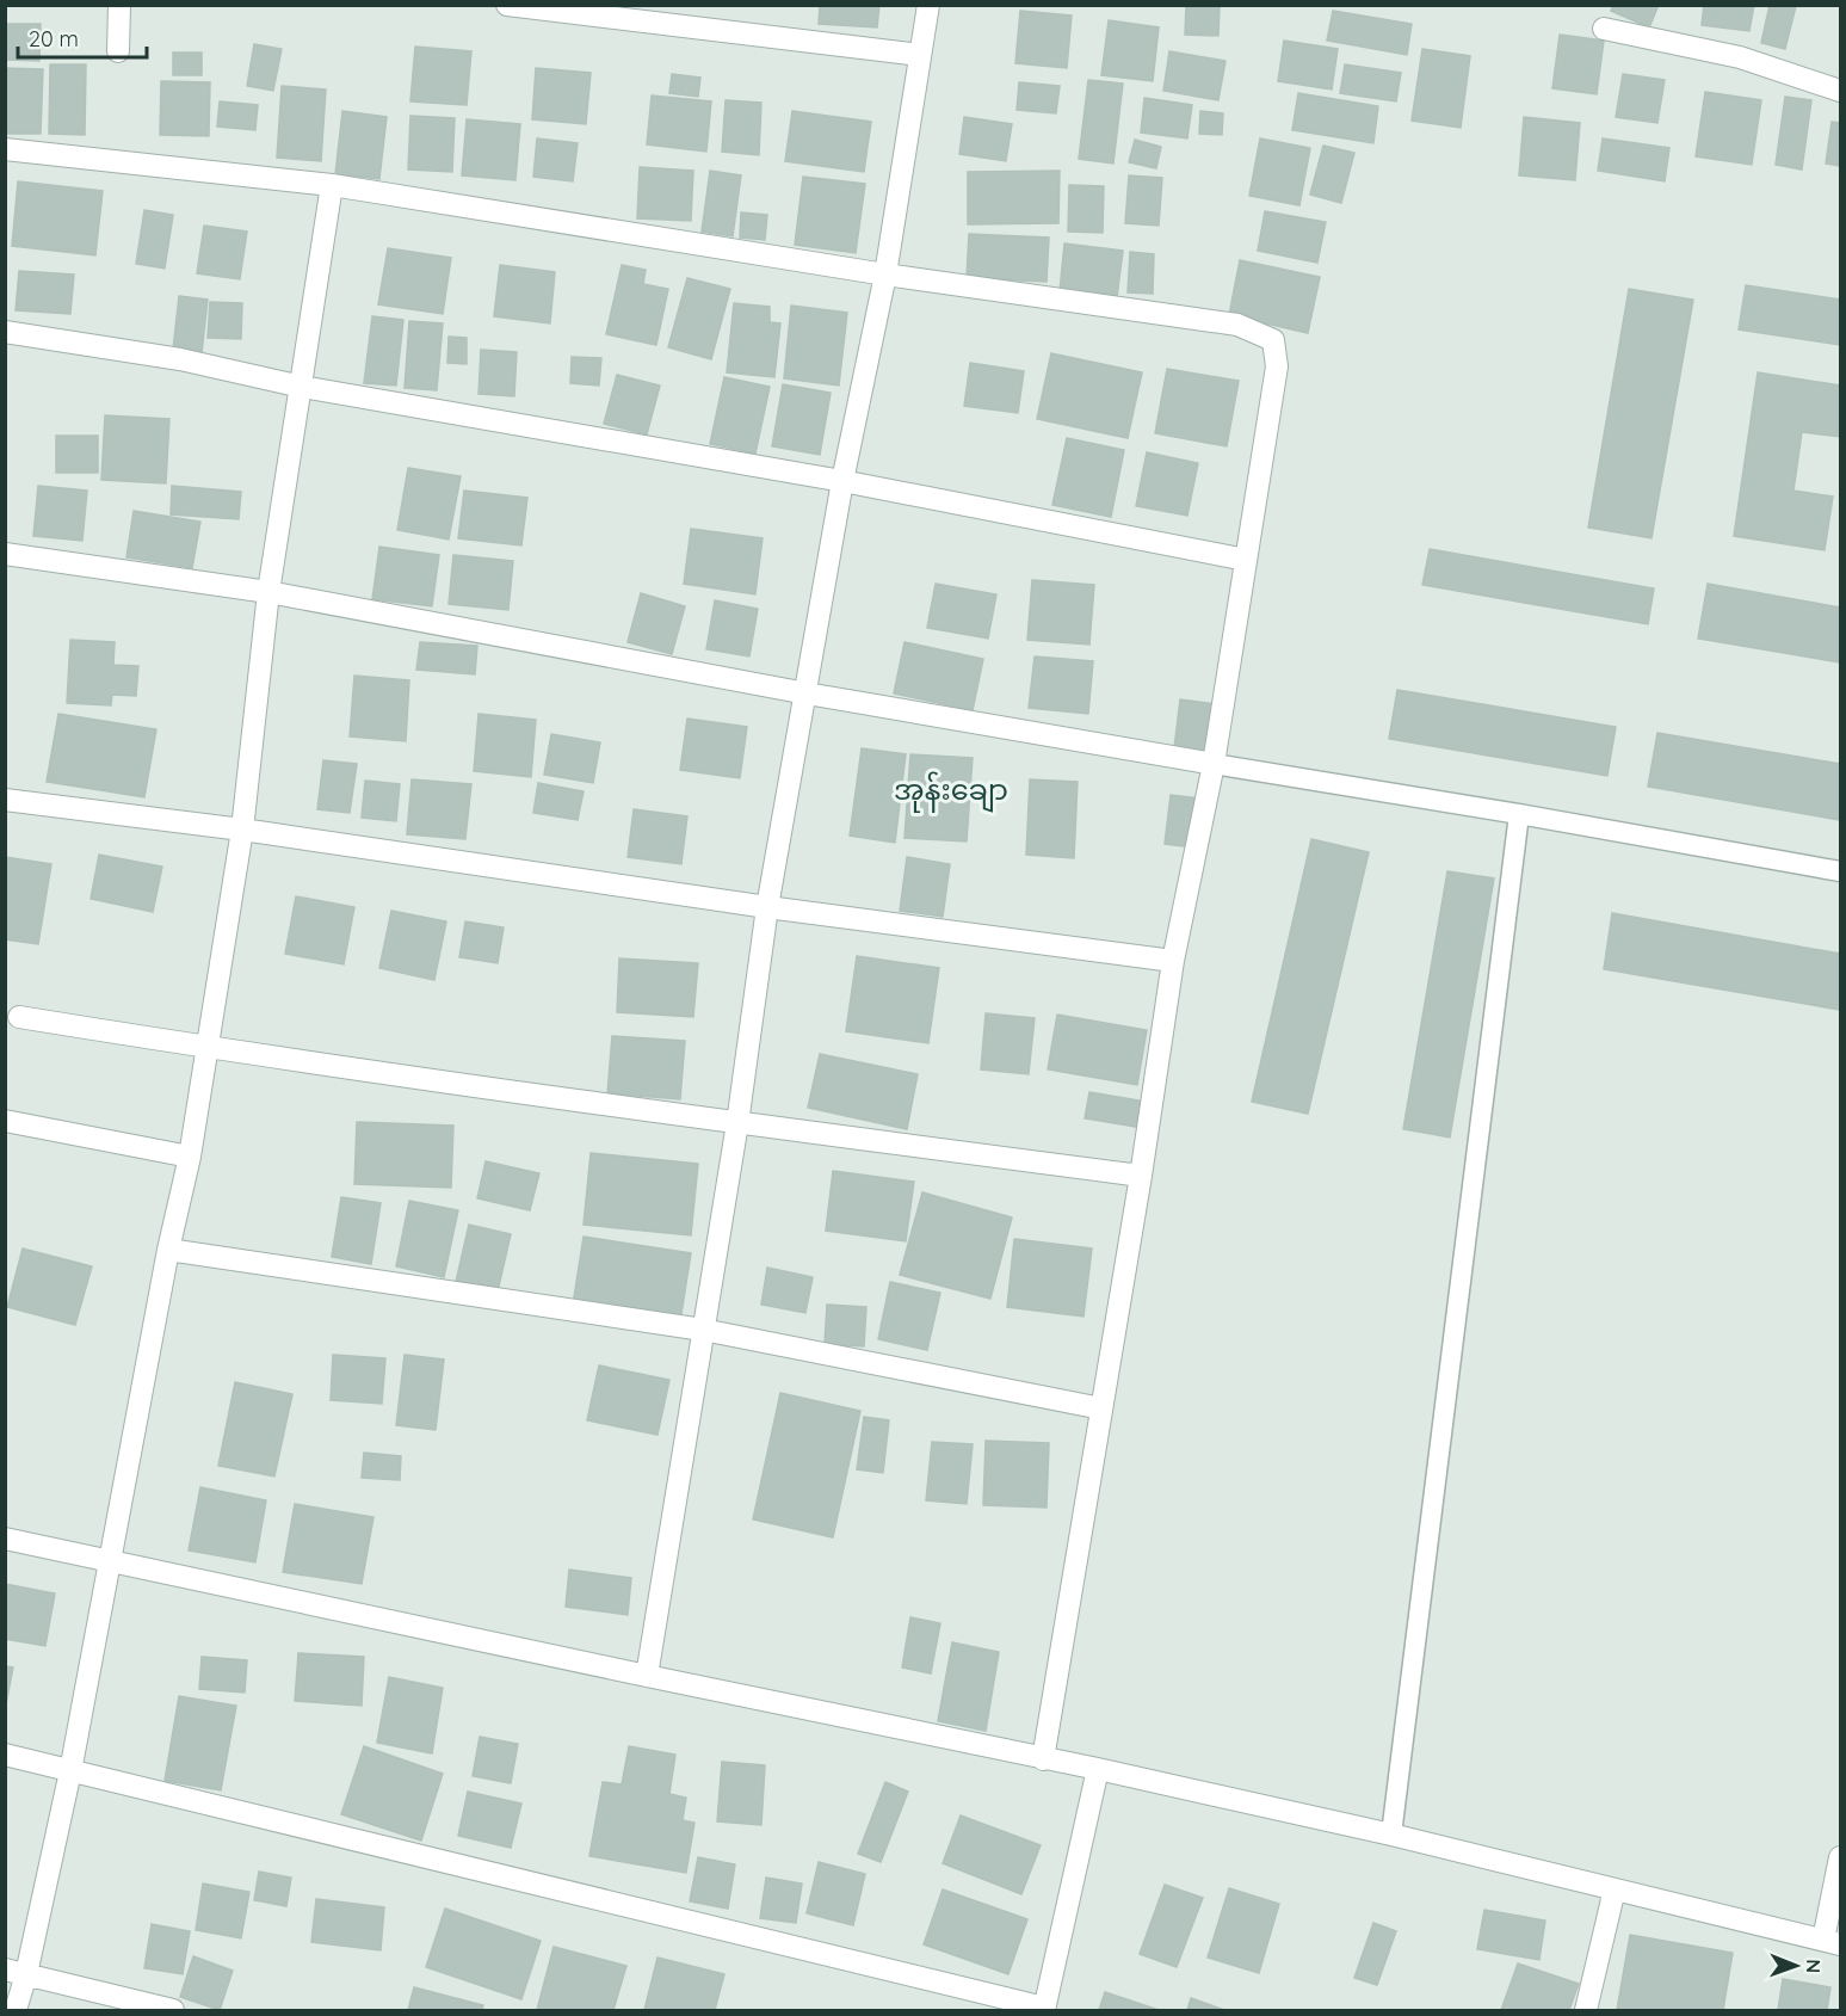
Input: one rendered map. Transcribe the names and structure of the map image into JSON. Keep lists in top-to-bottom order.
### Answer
{
  "districts": ["အုန်းချော"],
  "scale_bar": "20 m",
  "north": "right"
}
